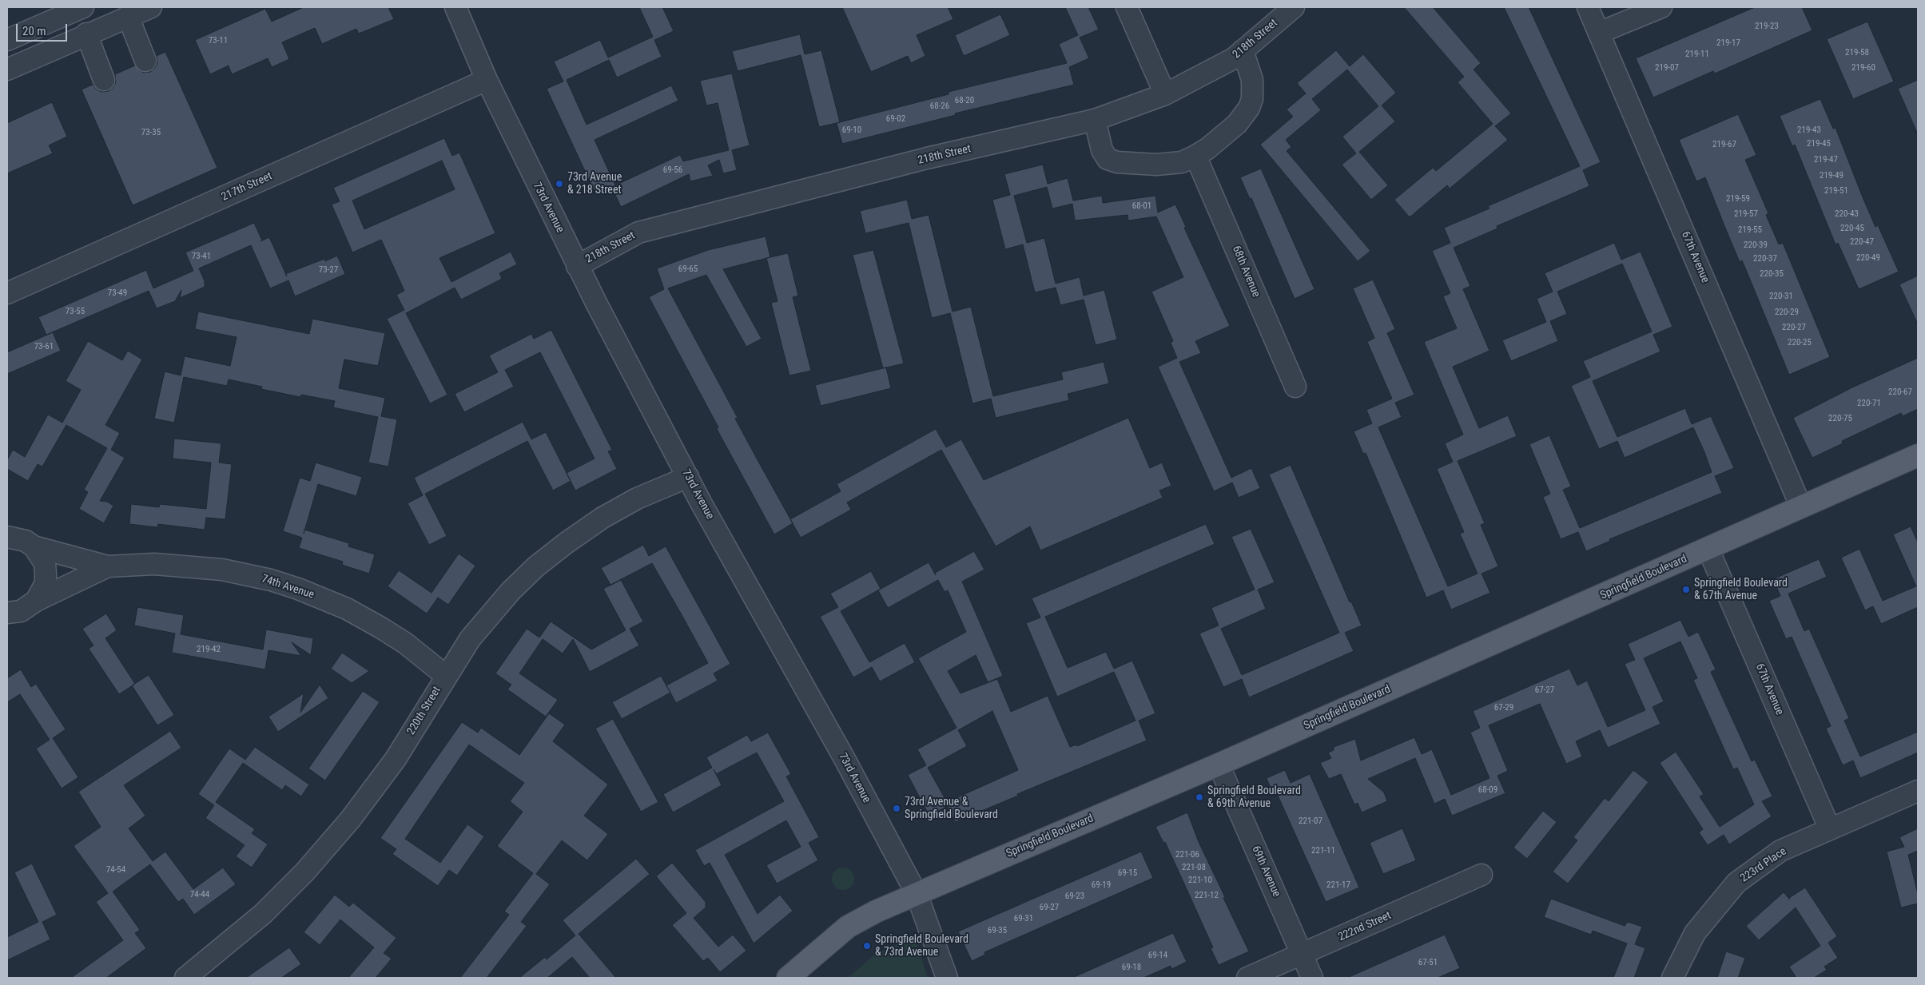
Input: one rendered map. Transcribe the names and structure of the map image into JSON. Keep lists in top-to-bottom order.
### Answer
{
  "streets": {
    "main road": ["Springfield Boulevard"],
    "street": [
      "218th Street",
      "217th Street",
      "73rd Avenue",
      "67th Avenue",
      "68th Avenue",
      "74th Avenue",
      "220th Street",
      "223rd Place",
      "69th Avenue",
      "222nd Street"
    ]
  },
  "crossings": [
    ["218th Street", "73rd Avenue"],
    ["217th Street", "73rd Avenue"],
    ["73rd Avenue", "Springfield Boulevard"],
    ["73rd Avenue", "220th Street"],
    ["67th Avenue", "Springfield Boulevard"],
    ["67th Avenue", "223rd Place"],
    ["Springfield Boulevard", "69th Avenue"],
    ["74th Avenue", "220th Street"],
    ["69th Avenue", "222nd Street"]
  ],
  "places": [
    "73rd Avenue & 218 Street",
    "Springfield Boulevard & 67th Avenue",
    "Springfield Boulevard & 69th Avenue",
    "73rd Avenue & Springfield Boulevard",
    "Springfield Boulevard & 73rd Avenue"
  ],
  "house_numbers": [
    "219-23",
    "73-11",
    "219-17",
    "219-58",
    "219-11",
    "219-07",
    "219-60",
    "68-20",
    "68-26",
    "69-02",
    "69-10",
    "219-43",
    "73-35",
    "219-45",
    "219-67",
    "219-47",
    "69-56",
    "219-49",
    "219-51",
    "219-59",
    "68-01",
    "219-57",
    "220-43",
    "220-45",
    "219-55",
    "220-47",
    "220-39",
    "73-41",
    "220-49",
    "220-37",
    "69-65",
    "73-27",
    "220-35",
    "73-49",
    "220-31",
    "73-55",
    "220-29",
    "220-27",
    "220-25",
    "73-61",
    "220-67",
    "220-71",
    "220-75",
    "219-42",
    "67-27",
    "67-29",
    "68-09",
    "221-07",
    "221-11",
    "221-06",
    "221-08",
    "74-54",
    "69-15",
    "221-10",
    "69-19",
    "221-17",
    "74-44",
    "221-12",
    "69-23",
    "69-27",
    "69-31",
    "69-35",
    "69-14",
    "67-51",
    "69-18"
  ],
  "scale_bar": "20 m"
}
